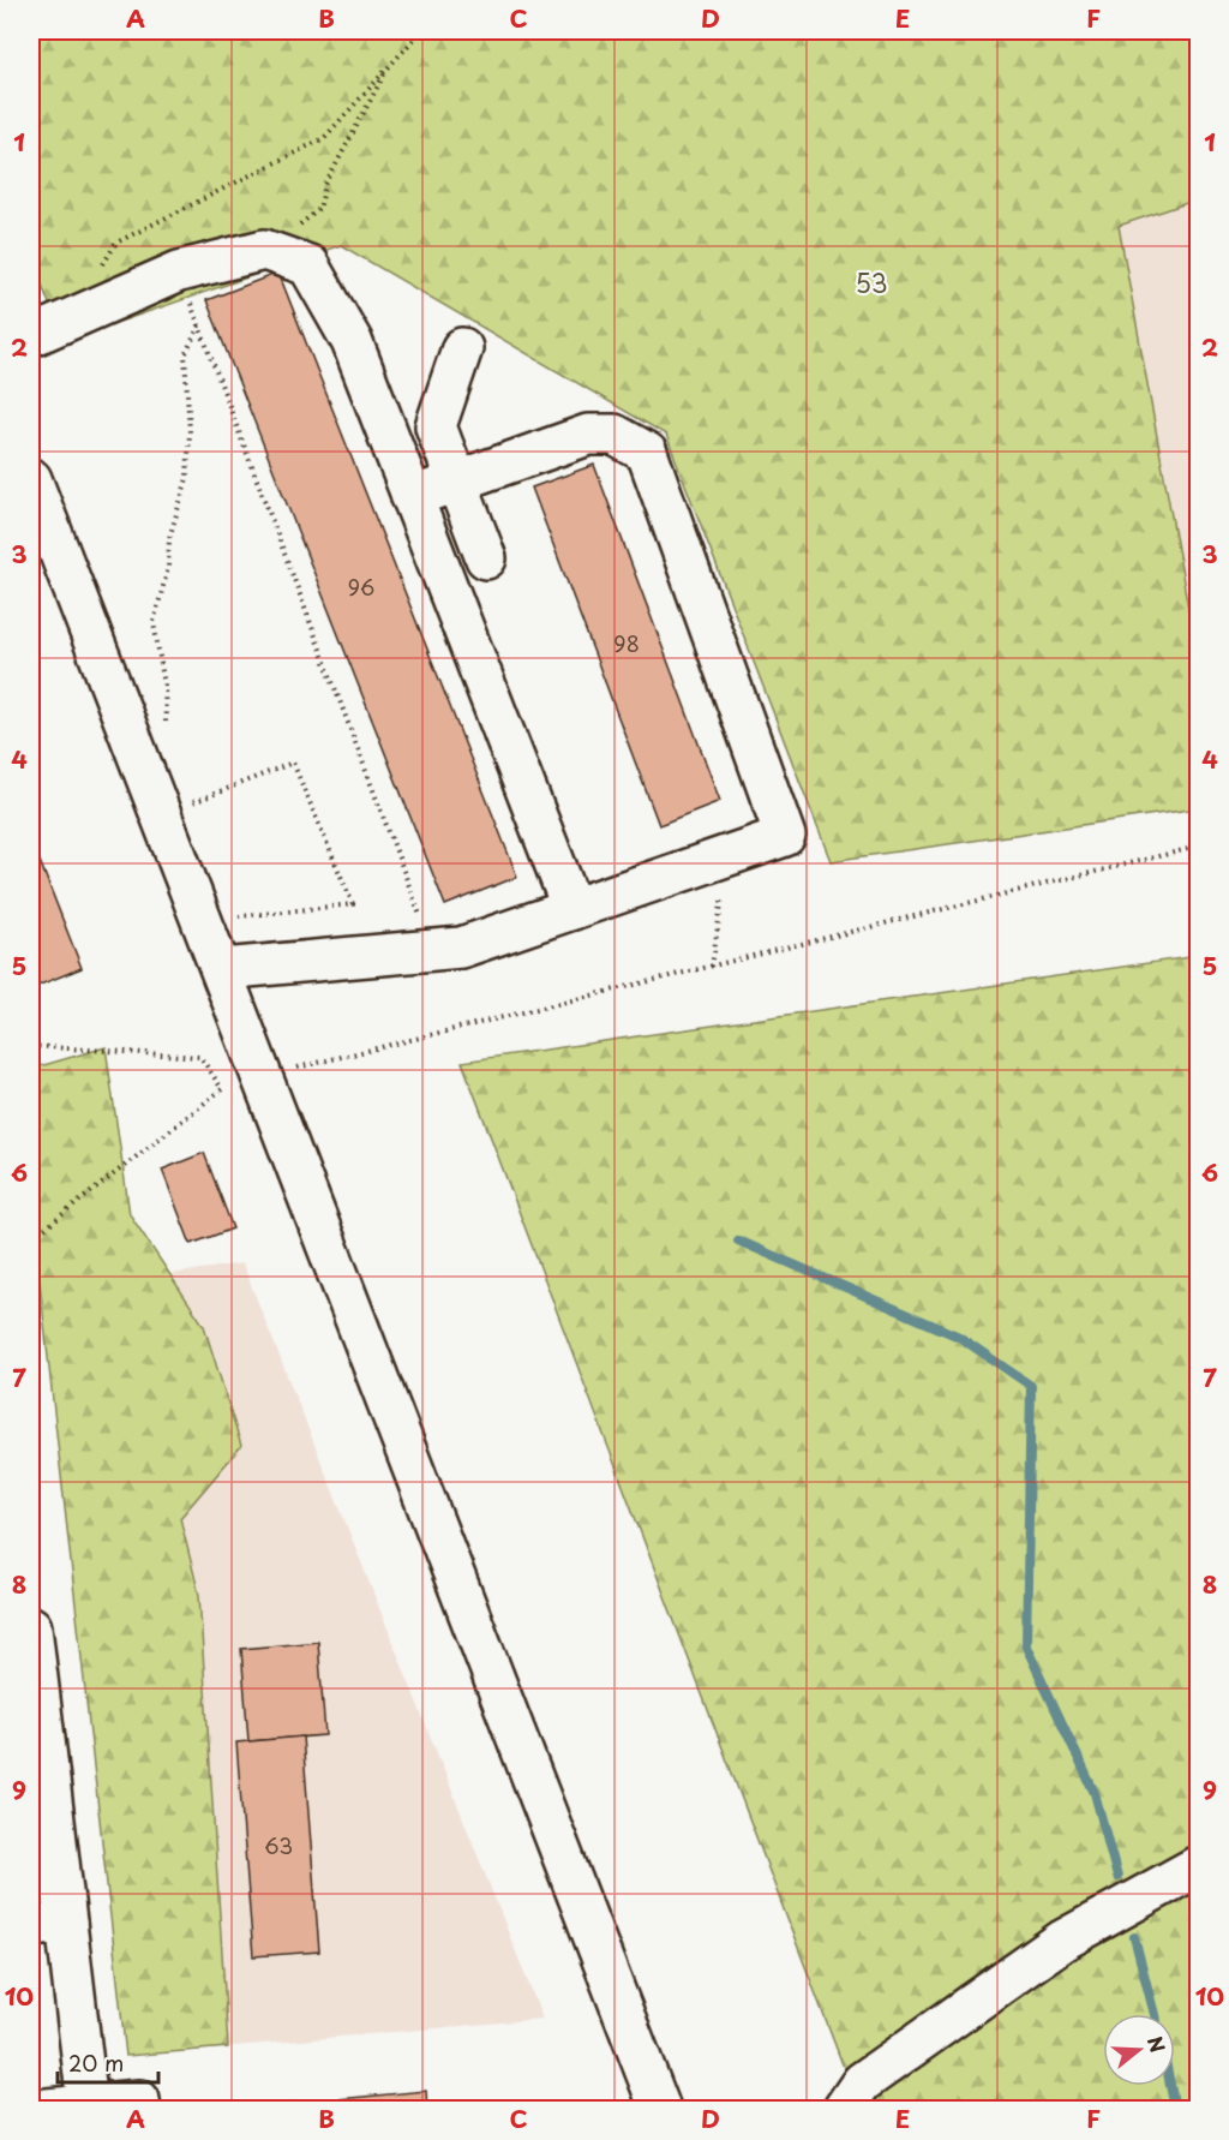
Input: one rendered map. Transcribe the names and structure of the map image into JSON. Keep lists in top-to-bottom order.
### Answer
{
  "parks": ["53"],
  "house_numbers": ["96", "98", "63"],
  "scale_bar": "20 m",
  "north": "right",
  "grid": {
    "columns": [
      "A",
      "B",
      "C",
      "D",
      "E",
      "F"
    ],
    "rows": [
      "1",
      "2",
      "3",
      "4",
      "5",
      "6",
      "7",
      "8",
      "9",
      "10"
    ]
  }
}
